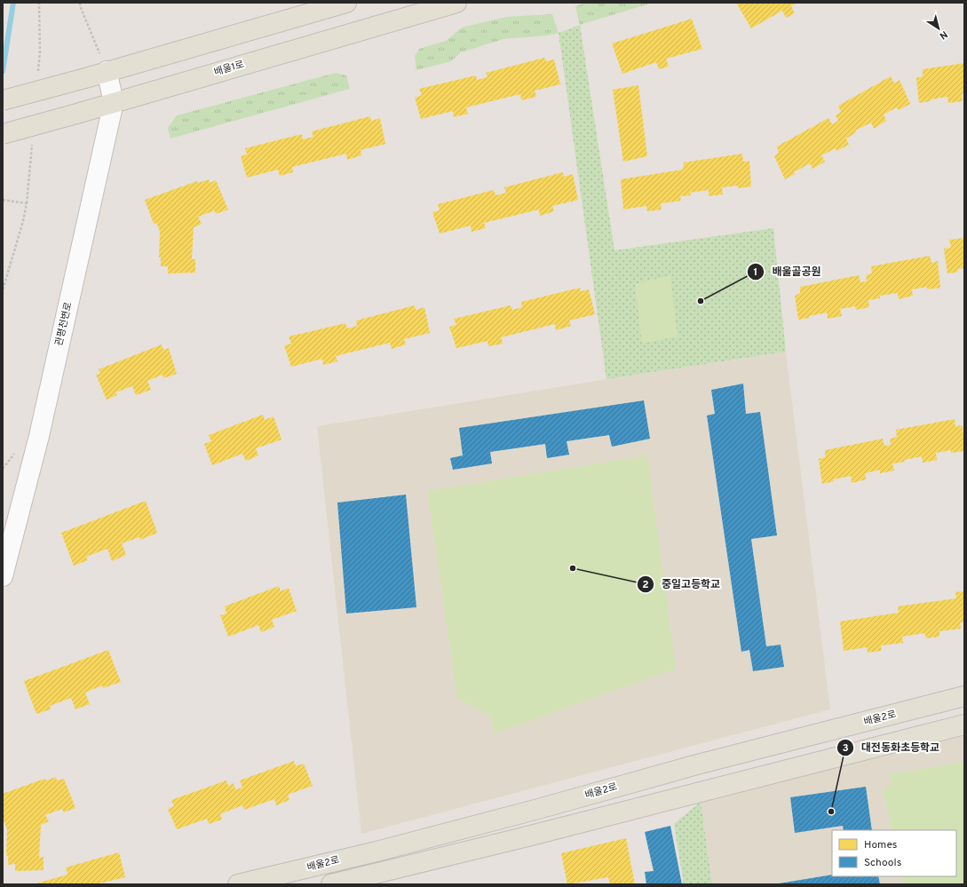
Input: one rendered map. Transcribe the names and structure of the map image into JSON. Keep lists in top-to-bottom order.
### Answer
{
  "streets": {
    "main road": ["배울1로", "배울2로"],
    "street": ["관평천변로"]
  },
  "crossings": [
    ["배울1로", "관평천변로"]
  ],
  "places": ["배울골공원", "중일고등학교", "대전동화초등학교"],
  "legend": ["Homes", "Schools"],
  "north": "bottom right"
}
